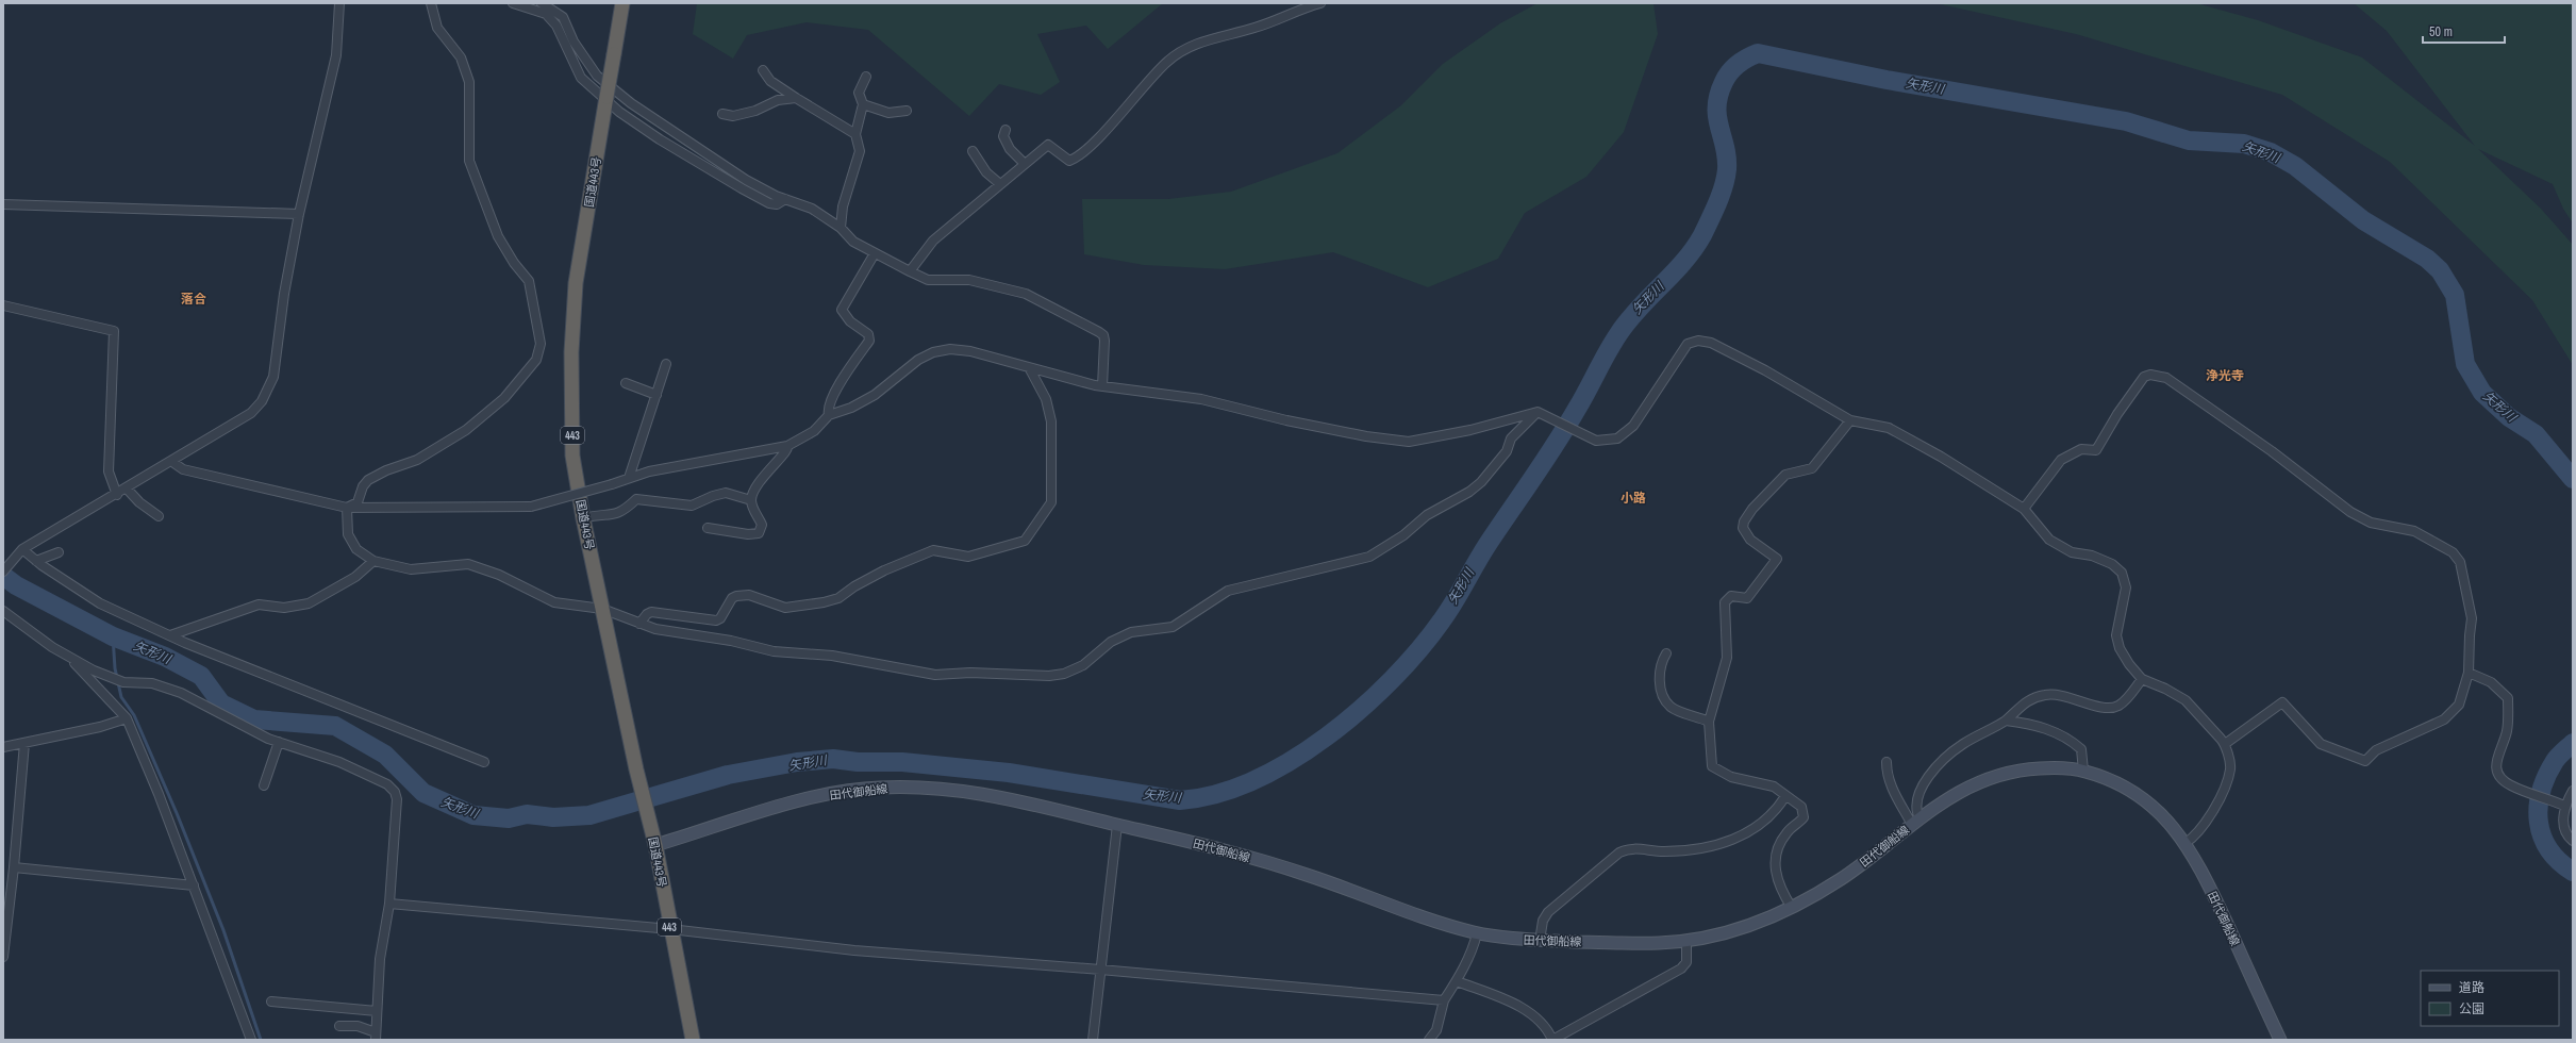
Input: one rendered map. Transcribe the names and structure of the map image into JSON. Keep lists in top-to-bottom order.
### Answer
{
  "streets": {
    "highway": ["国道443号", "443"],
    "main road": ["田代御船線"]
  },
  "crossings": [
    ["国道443号", "田代御船線"]
  ],
  "districts": ["落合", "浄光寺", "小路"],
  "water": ["矢形川"],
  "legend": ["道路", "公園"],
  "scale_bar": "50 m"
}
